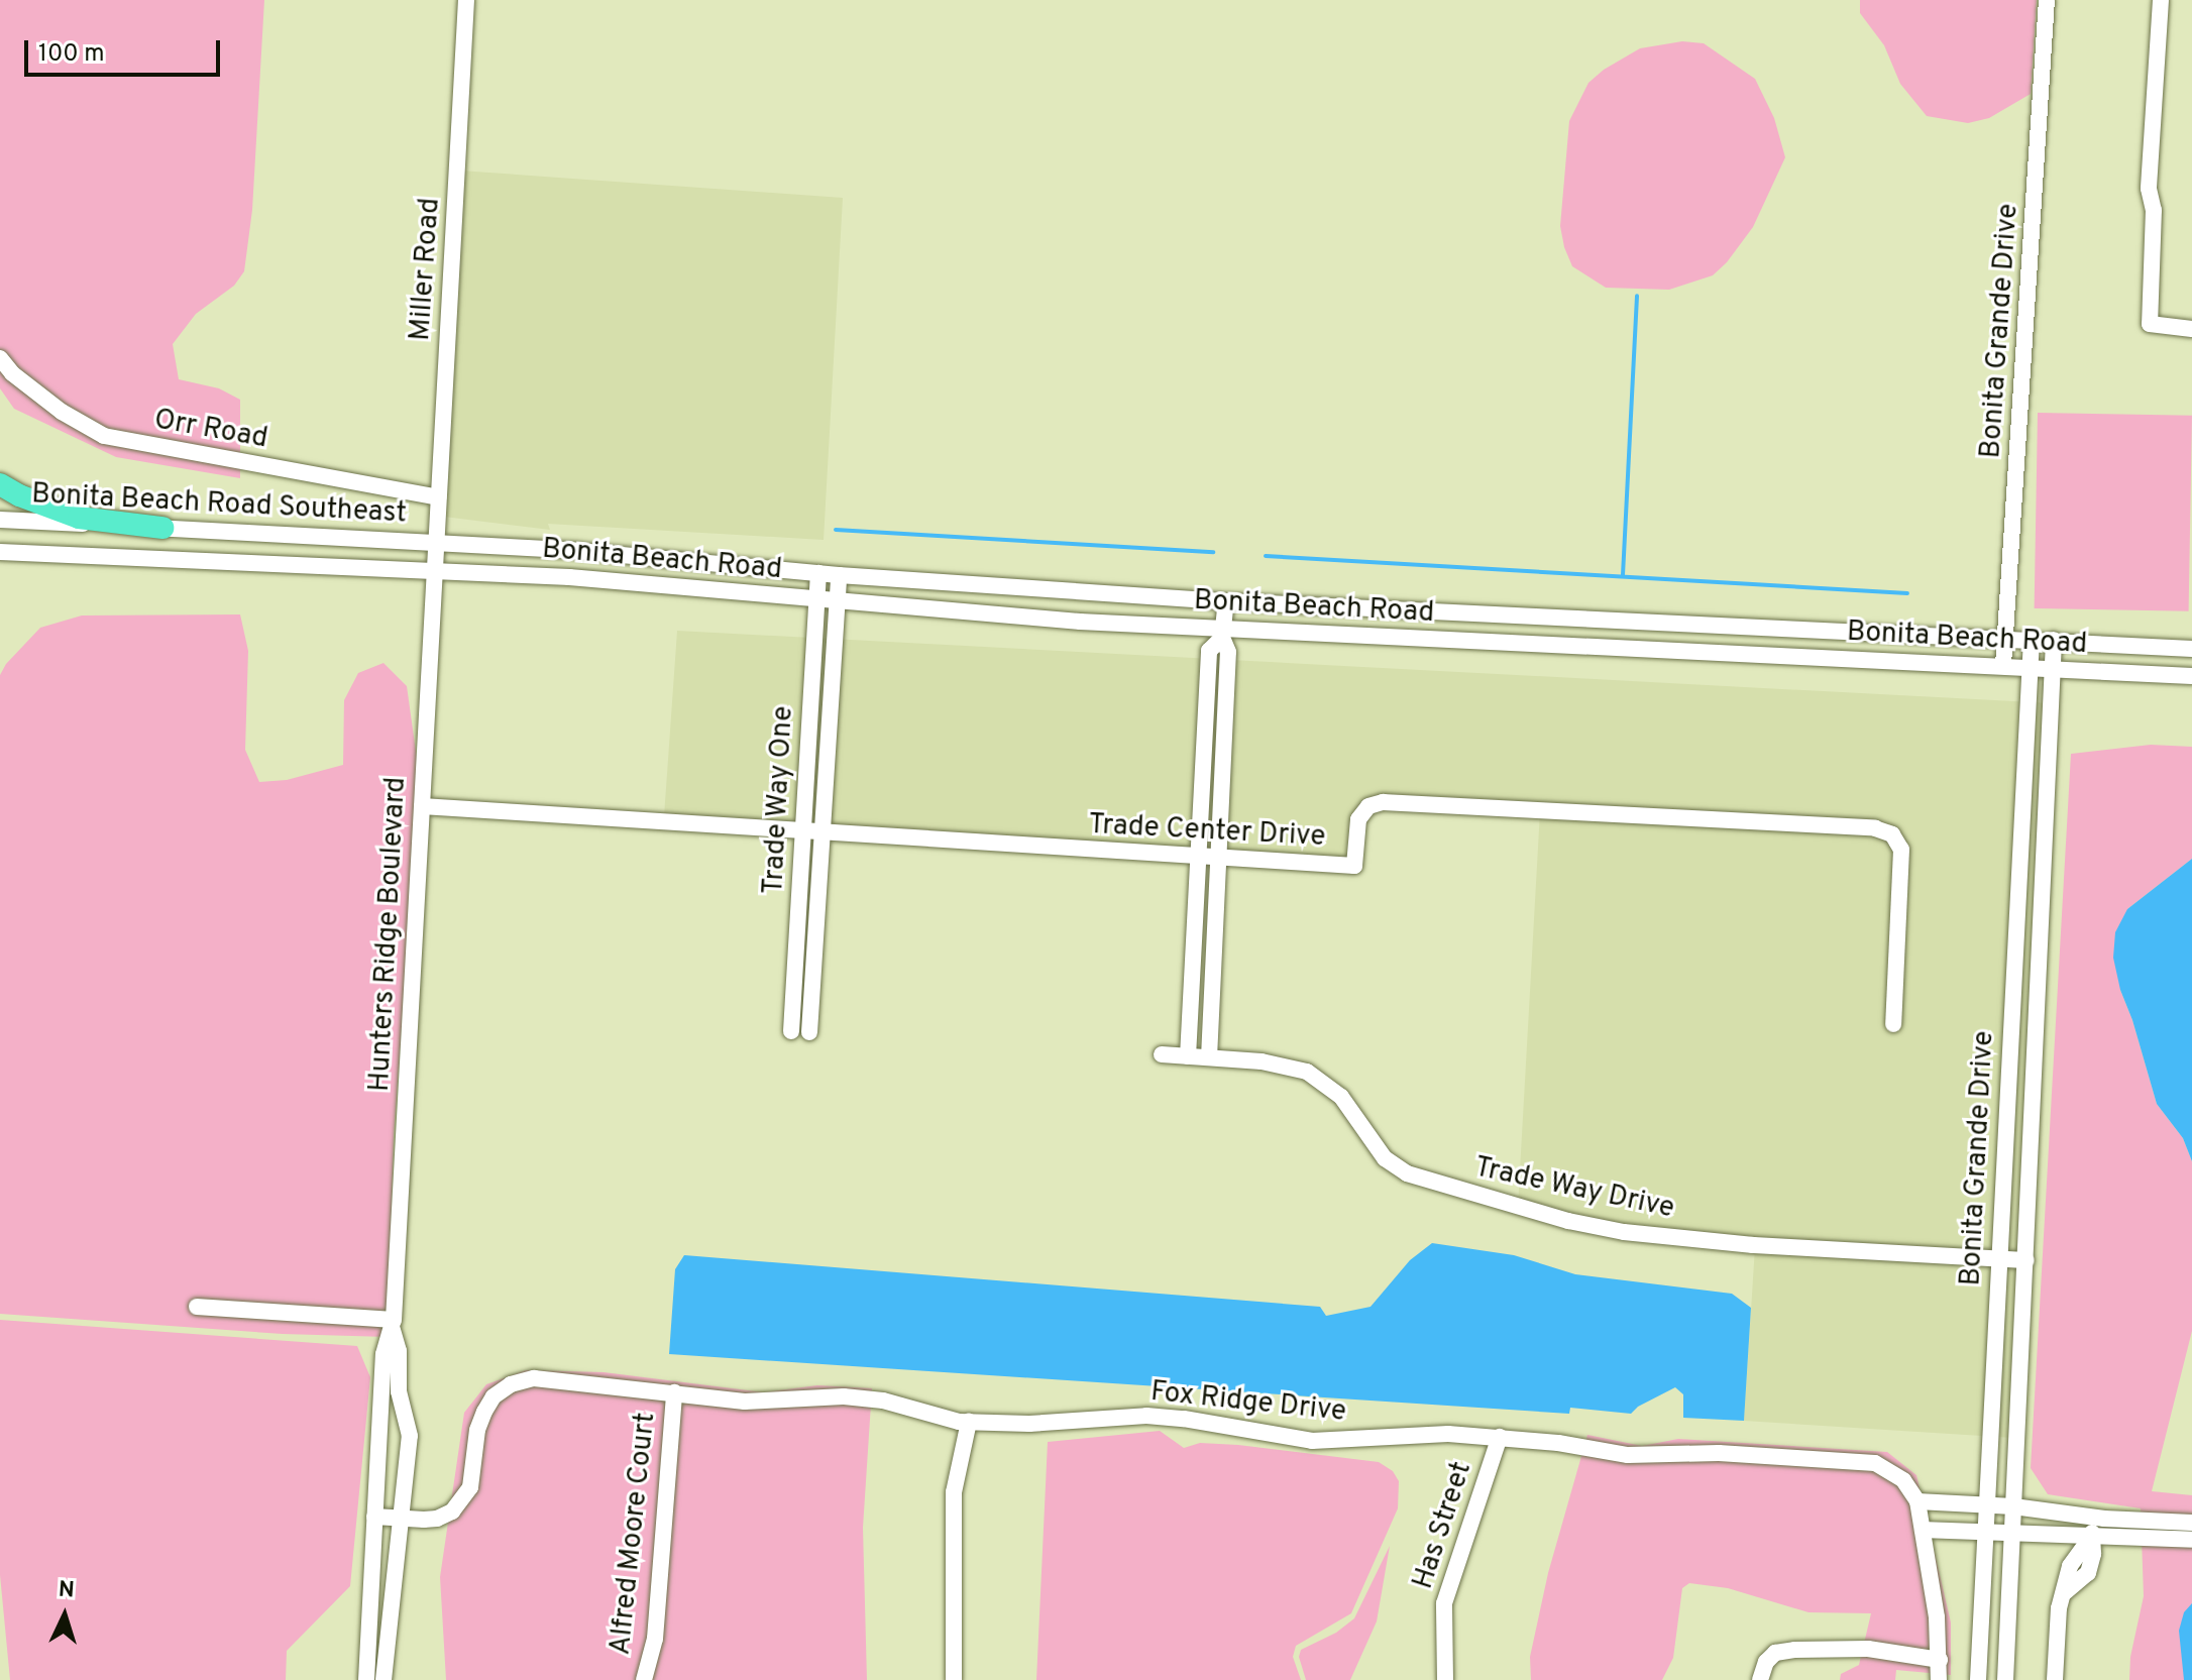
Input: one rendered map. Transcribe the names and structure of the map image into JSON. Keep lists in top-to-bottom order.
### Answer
{
  "streets": {
    "street": [
      "Miller Road",
      "Bonita Grande Drive",
      "Orr Road",
      "Bonita Beach Road Southeast",
      "Bonita Beach Road",
      "Trade Way One",
      "Trade Center Drive",
      "Hunters Ridge Boulevard",
      "Trade Way Drive",
      "Fox Ridge Drive",
      "Has Street",
      "Alfred Moore Court"
    ]
  },
  "crossings": [
    ["Miller Road", "Orr Road"],
    ["Miller Road", "Bonita Beach Road Southeast"],
    ["Miller Road", "Bonita Beach Road"],
    ["Miller Road", "Hunters Ridge Boulevard"],
    ["Bonita Grande Drive", "Bonita Beach Road"],
    ["Bonita Grande Drive", "Trade Way Drive"],
    ["Bonita Beach Road Southeast", "Bonita Beach Road"],
    ["Bonita Beach Road Southeast", "Hunters Ridge Boulevard"],
    ["Bonita Beach Road", "Trade Way One"],
    ["Bonita Beach Road", "Hunters Ridge Boulevard"],
    ["Trade Way One", "Trade Center Drive"],
    ["Trade Center Drive", "Hunters Ridge Boulevard"],
    ["Hunters Ridge Boulevard", "Fox Ridge Drive"],
    ["Fox Ridge Drive", "Has Street"],
    ["Fox Ridge Drive", "Alfred Moore Court"]
  ],
  "scale_bar": "100 m",
  "north": "top"
}
